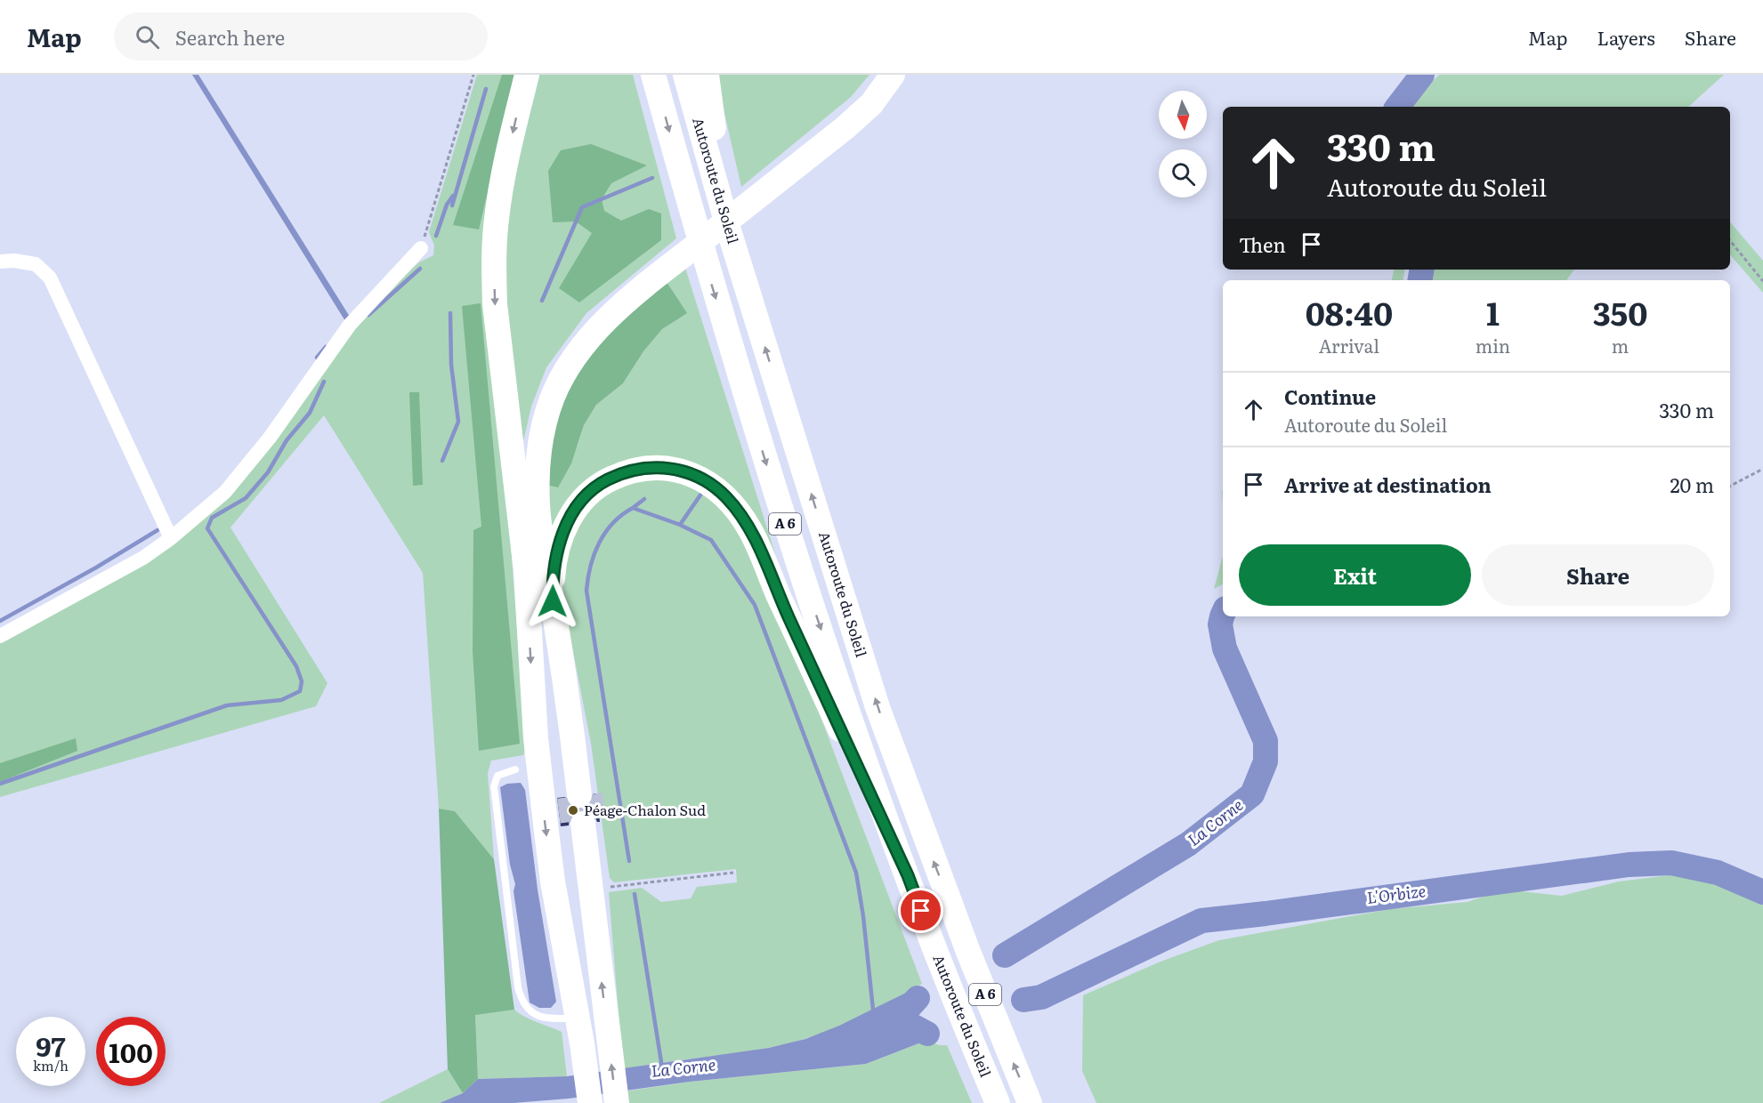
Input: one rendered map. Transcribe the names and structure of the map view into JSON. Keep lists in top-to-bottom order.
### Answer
{
  "streets": {
    "highway": ["Autoroute du Soleil", "A 6"]
  },
  "water": ["La Corne", "L'Orbize"],
  "places": ["Péage-Chalon Sud"],
  "north": "bottom",
  "page": {
    "header": "Map",
    "search": "Search here",
    "nav": ["Map", "Layers", "Share"],
    "turn": ["330 m", "Autoroute du Soleil"],
    "then": "Then",
    "eta": [
      "08:40",
      "Arrival",
      "1",
      "min",
      "350",
      "m"
    ],
    "list": [
      {
        "name": "Continue",
        "note": "Autoroute du Soleil",
        "value": "330 m"
      },
      {
        "name": "Arrive at destination",
        "value": "20 m"
      }
    ],
    "buttons": ["Exit", "Share"],
    "speed": "97 km/h",
    "limit": "100"
  }
}
